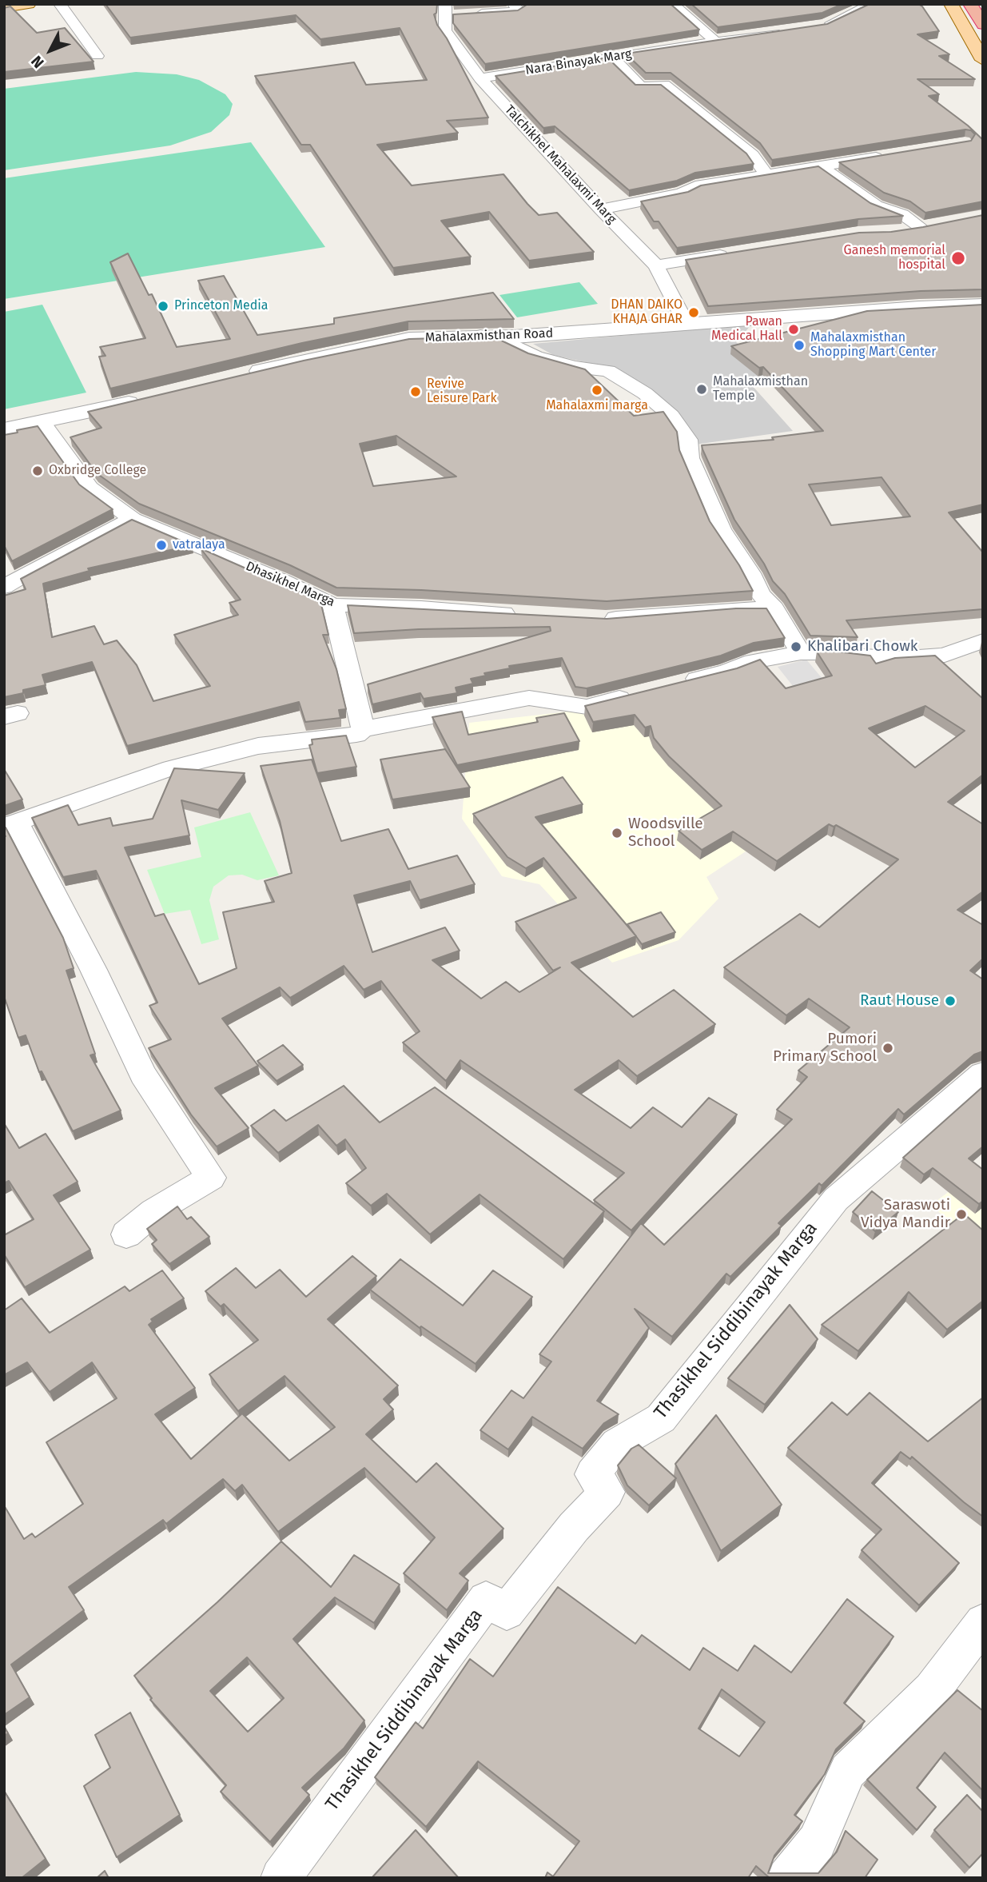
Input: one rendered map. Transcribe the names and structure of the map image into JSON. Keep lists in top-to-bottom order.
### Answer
{
  "streets": {
    "street": [
      "Nara Binayak Marg",
      "Talchikhel Mahalaxmi Marg",
      "Mahalaxmisthan Road",
      "Dhasikhel Marga",
      "Thasikhel Siddibinayak Marga"
    ]
  },
  "crossings": [
    ["Nara Binayak Marg", "Talchikhel Mahalaxmi Marg"],
    ["Talchikhel Mahalaxmi Marg", "Mahalaxmisthan Road"]
  ],
  "places": [
    "Ganesh memorial hospital",
    "Princeton Media",
    "DHAN DAIKO KHAJA GHAR",
    "Pawan Medical Hall",
    "Mahalaxmisthan Shopping Mart Center",
    "Mahalaxmisthan Temple",
    "Mahalaxmi marga",
    "Revive Leisure Park",
    "Oxbridge College",
    "vatralaya",
    "Khalibari Chowk",
    "Woodsville School",
    "Raut House",
    "Pumori Primary School",
    "Saraswoti Vidya Mandir"
  ],
  "north": "bottom left"
}
